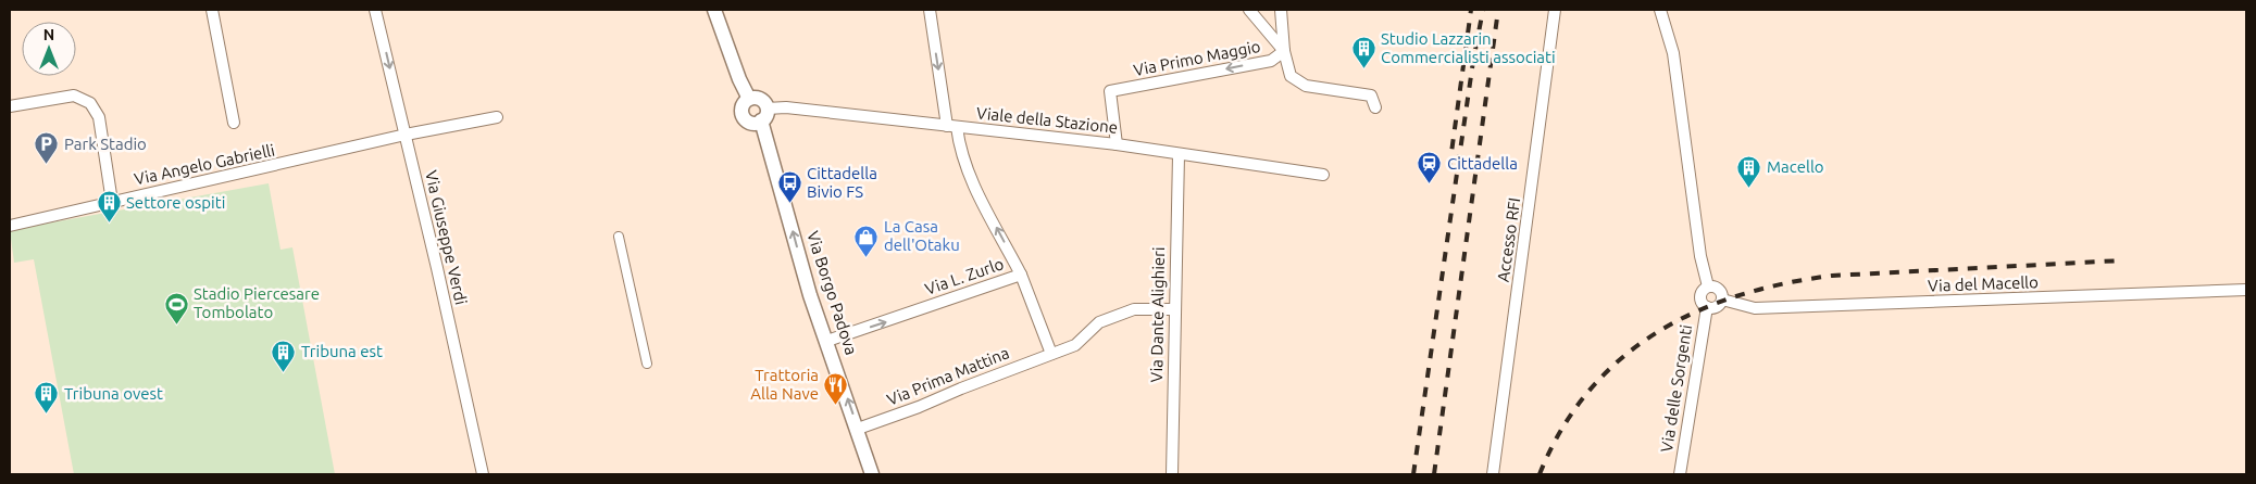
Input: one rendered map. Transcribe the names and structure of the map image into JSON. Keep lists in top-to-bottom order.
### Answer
{
  "streets": {
    "street": [
      "Via Primo Maggio",
      "Viale della Stazione",
      "Via Angelo Gabrielli",
      "Via Giuseppe Verdi",
      "Accesso RFI",
      "Via L. Zurlo",
      "Via del Macello",
      "Via Borgo Padova",
      "Via Dante Alighieri",
      "Via Prima Mattina",
      "Via delle Sorgenti"
    ]
  },
  "crossings": [
    ["Via Primo Maggio", "Viale della Stazione"],
    ["Viale della Stazione", "Via L. Zurlo"],
    ["Viale della Stazione", "Via Borgo Padova"],
    ["Viale della Stazione", "Via Dante Alighieri"],
    ["Via Angelo Gabrielli", "Via Giuseppe Verdi"],
    ["Via L. Zurlo", "Via Borgo Padova"],
    ["Via del Macello", "Via delle Sorgenti"],
    ["Via Borgo Padova", "Via Prima Mattina"],
    ["Via Dante Alighieri", "Via Prima Mattina"]
  ],
  "one_way": ["Via Primo Maggio", "Via Borgo Padova"],
  "places": {
    "building": [
      "Studio Lazzarin Commercialisti associati",
      "Macello",
      "Settore ospiti",
      "Tribuna est",
      "Tribuna ovest"
    ],
    "parking": ["Park Stadio"],
    "station": ["Cittadella"],
    "bus stop": ["Cittadella Bivio FS"],
    "shop": ["La Casa dell'Otaku"],
    "sports": ["Stadio Piercesare Tombolato"],
    "restaurant": ["Trattoria Alla Nave"]
  },
  "north": "top"
}
